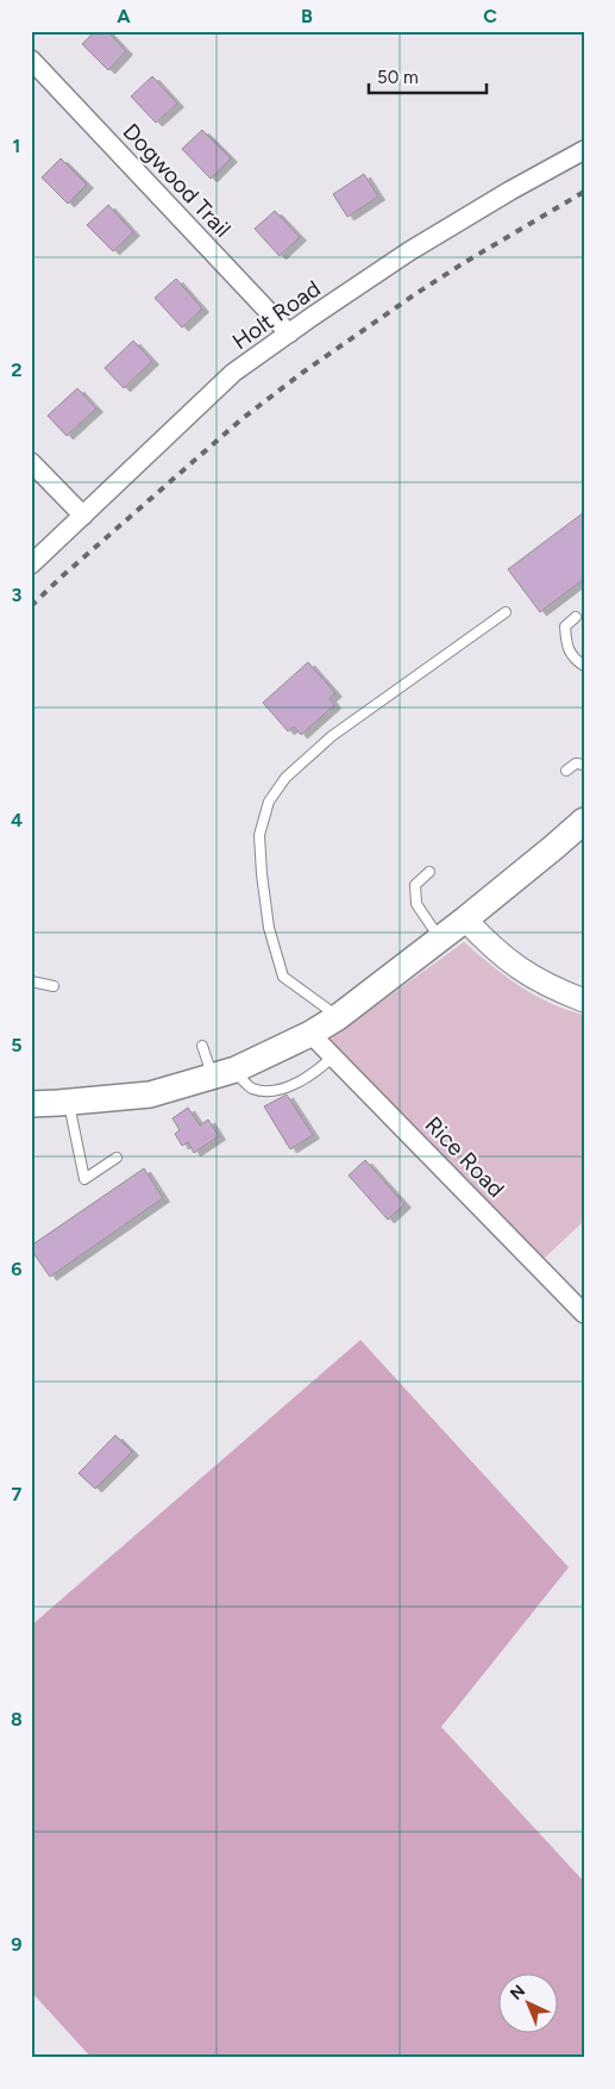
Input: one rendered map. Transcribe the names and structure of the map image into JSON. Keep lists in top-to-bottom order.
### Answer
{
  "streets": {
    "street": ["Dogwood Trail", "Holt Road", "Rice Road"]
  },
  "crossings": [
    ["Dogwood Trail", "Holt Road"]
  ],
  "scale_bar": "50 m",
  "north": "top left",
  "grid": {
    "columns": ["A", "B", "C"],
    "rows": [
      "1",
      "2",
      "3",
      "4",
      "5",
      "6",
      "7",
      "8",
      "9"
    ]
  }
}
